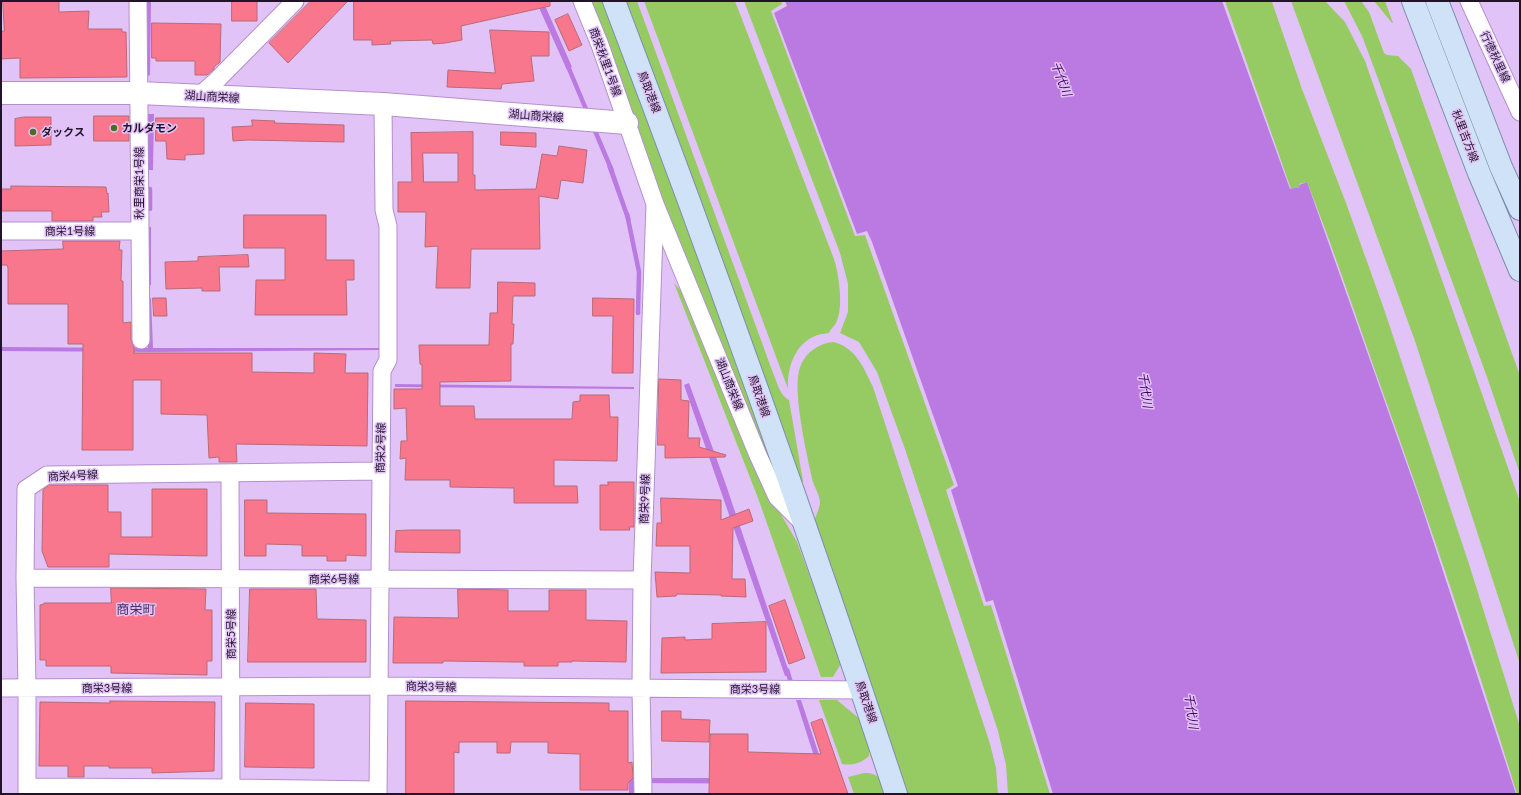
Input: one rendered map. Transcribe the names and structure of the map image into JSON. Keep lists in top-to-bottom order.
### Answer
{
  "streets": {
    "main road": ["鳥取港線", "秋里吉方線"],
    "street": [
      "行徳秋里線",
      "商栄秋里1号線",
      "湖山商栄線",
      "秋里商栄1号線",
      "商栄1号線",
      "商栄2号線",
      "商栄4号線",
      "商栄9号線",
      "商栄6号線",
      "商栄5号線",
      "商栄3号線"
    ]
  },
  "crossings": [
    ["商栄秋里1号線", "湖山商栄線"],
    ["鳥取港線", "湖山商栄線"],
    ["鳥取港線", "商栄3号線"],
    ["湖山商栄線", "秋里商栄1号線"],
    ["湖山商栄線", "商栄2号線"],
    ["湖山商栄線", "商栄9号線"],
    ["秋里商栄1号線", "商栄1号線"],
    ["商栄2号線", "商栄4号線"],
    ["商栄2号線", "商栄6号線"],
    ["商栄2号線", "商栄3号線"],
    ["商栄4号線", "商栄6号線"],
    ["商栄4号線", "商栄5号線"],
    ["商栄4号線", "商栄3号線"],
    ["商栄9号線", "商栄6号線"],
    ["商栄9号線", "商栄3号線"],
    ["商栄6号線", "商栄5号線"],
    ["商栄5号線", "商栄3号線"]
  ],
  "districts": ["商栄町"],
  "water": ["千代川"],
  "places": ["カルダモン", "ダックス"]
}
